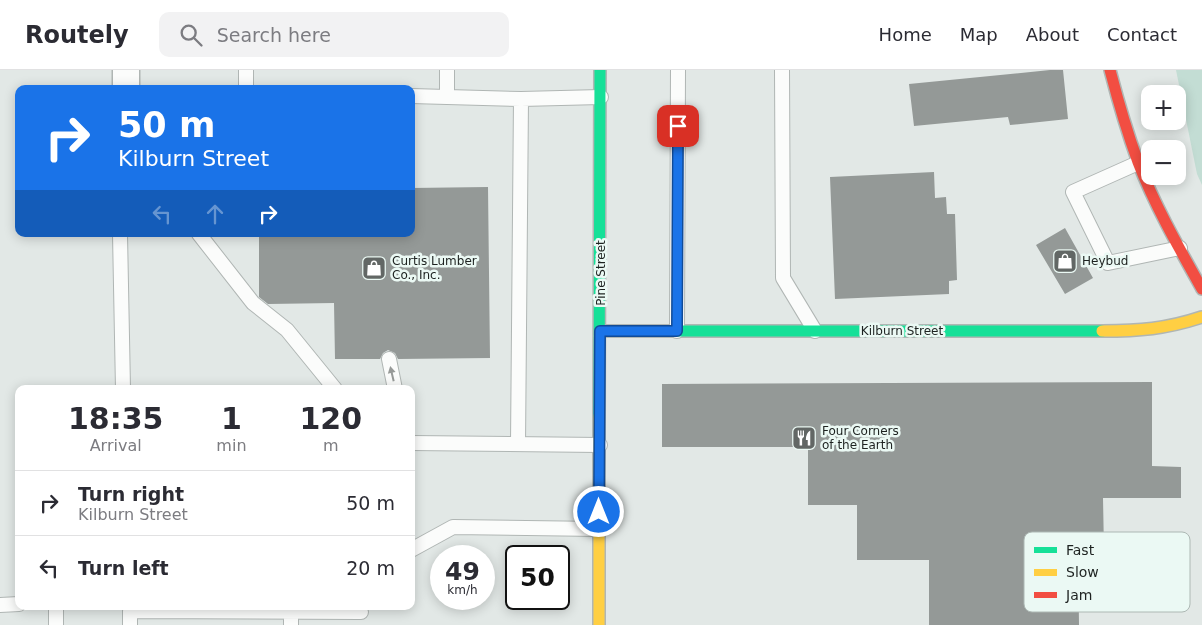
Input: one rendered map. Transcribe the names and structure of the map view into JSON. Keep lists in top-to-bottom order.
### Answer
{
  "streets": {
    "street": ["Pine Street", "Kilburn Street"]
  },
  "crossings": [
    ["Pine Street", "Kilburn Street"]
  ],
  "places": {
    "shop": ["Heybud", "Curtis Lumber Co., Inc."],
    "restaurant": ["Four Corners of the Earth"]
  },
  "legend": ["Fast", "Slow", "Jam"],
  "page": {
    "header": "Routely",
    "search": "Search here",
    "nav": [
      "Home",
      "Map",
      "About",
      "Contact"
    ],
    "map_buttons": ["+", "−"],
    "turn": ["50 m", "Kilburn Street"],
    "eta": [
      "18:35",
      "Arrival",
      "1",
      "min",
      "120",
      "m"
    ],
    "list": [
      {
        "name": "Turn right",
        "note": "Kilburn Street",
        "value": "50 m"
      },
      {
        "name": "Turn left",
        "value": "20 m"
      }
    ],
    "speed": "49 km/h",
    "limit": "50"
  }
}
